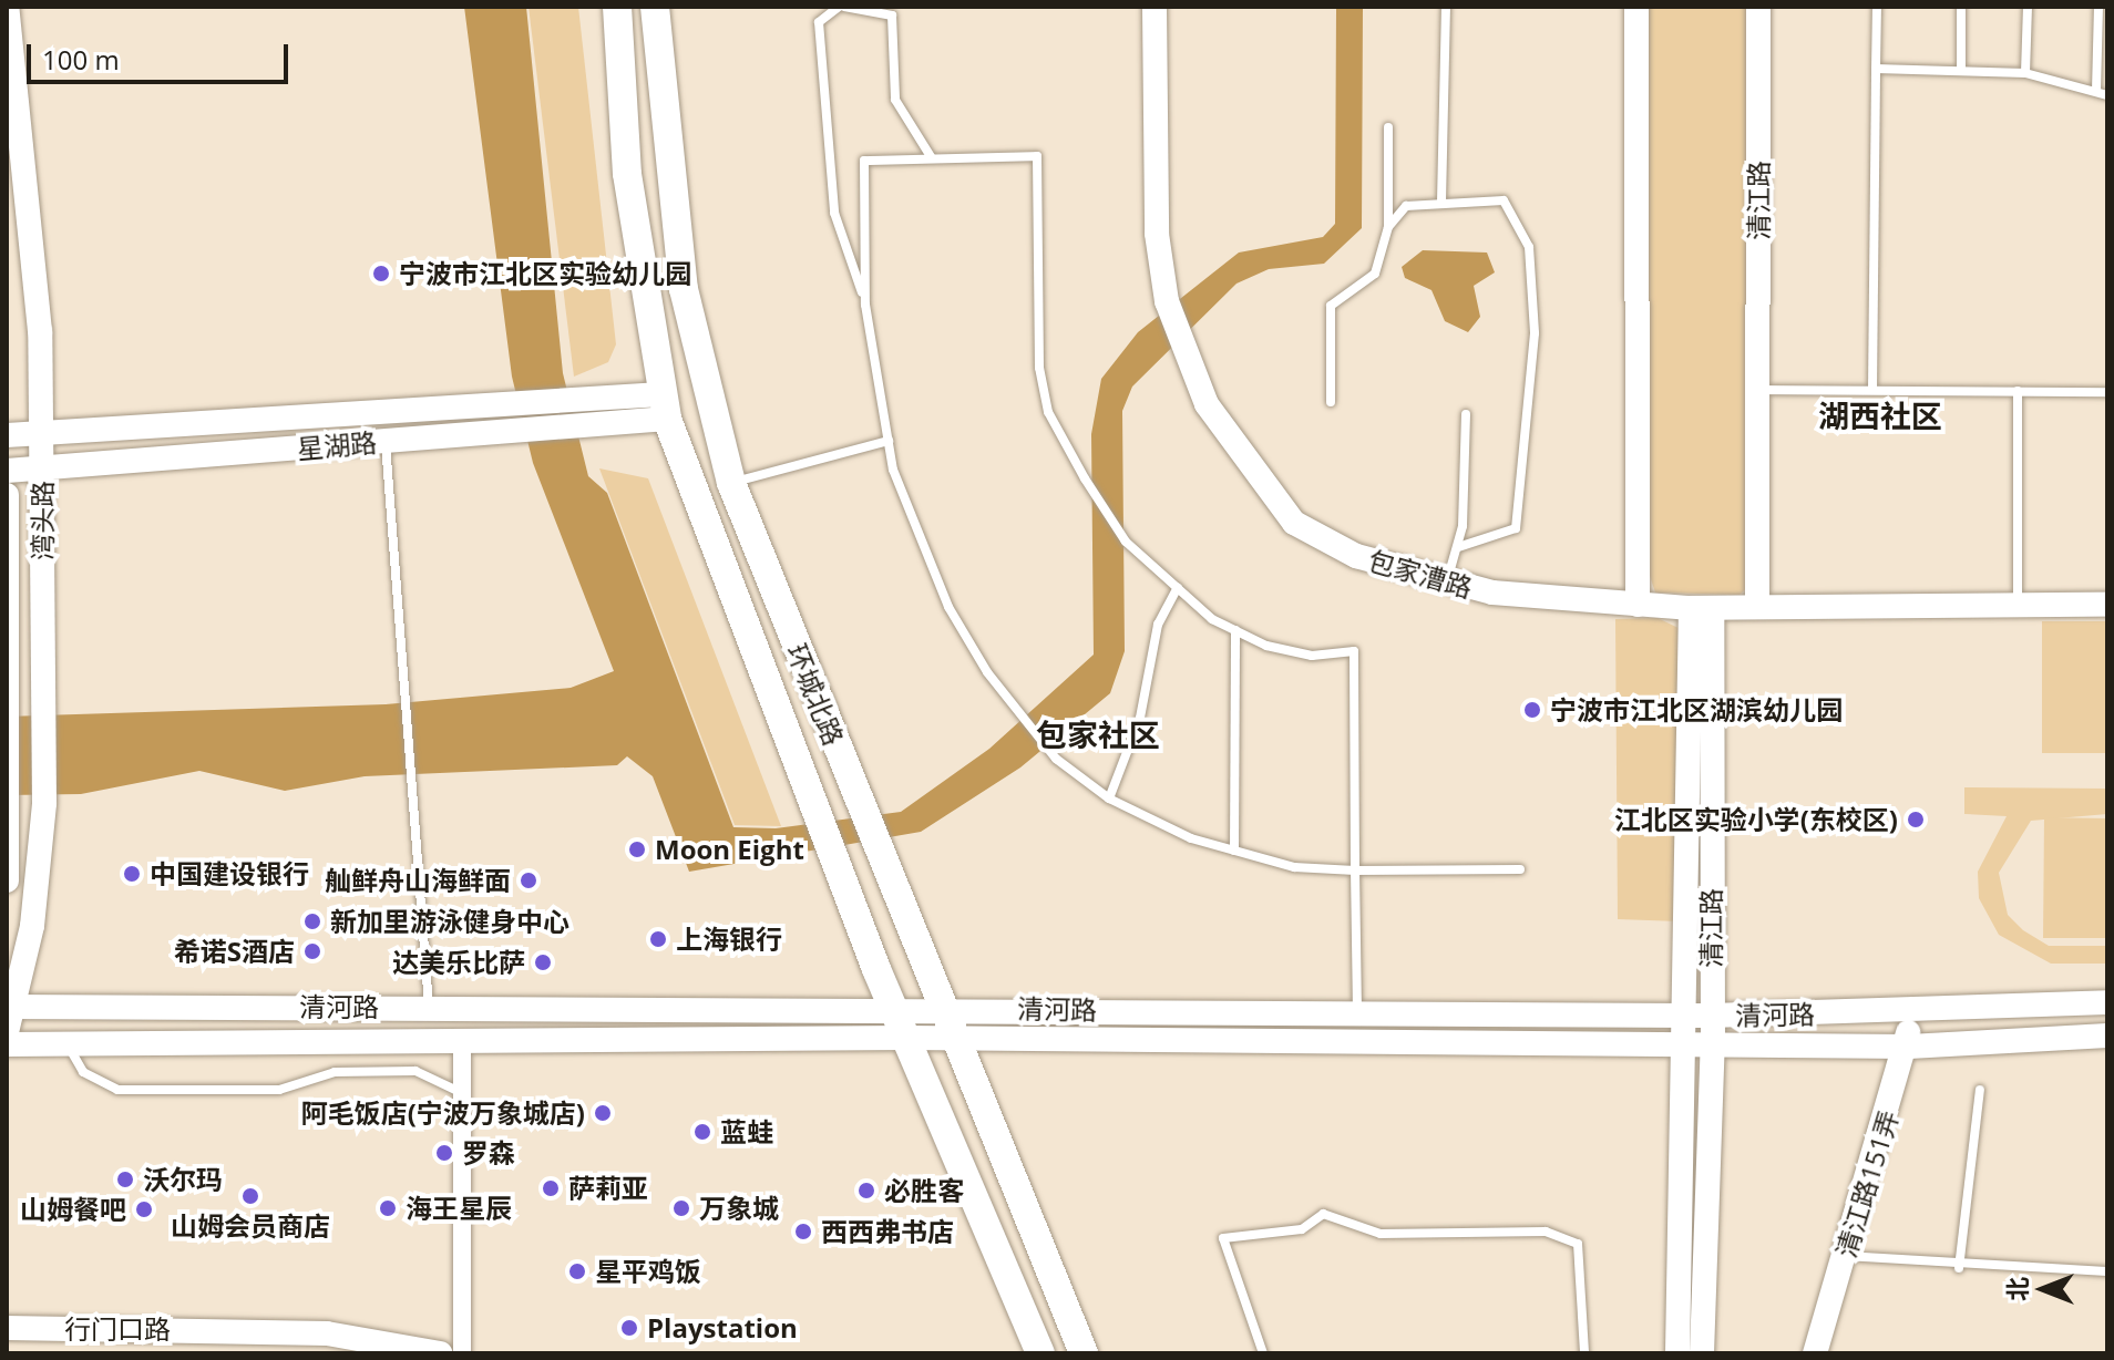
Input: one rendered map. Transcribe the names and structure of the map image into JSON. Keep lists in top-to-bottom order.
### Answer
{
  "streets": {
    "main road": ["环城北路"],
    "street": [
      "清江路",
      "星湖路",
      "湾头路",
      "包家漕路",
      "清河路",
      "清江路151弄",
      "行门口路"
    ]
  },
  "crossings": [
    ["清江路", "包家漕路"],
    ["清江路", "清河路"],
    ["星湖路", "湾头路"],
    ["星湖路", "环城北路"],
    ["湾头路", "清河路"],
    ["环城北路", "清河路"],
    ["清河路", "清江路151弄"]
  ],
  "districts": ["湖西社区", "包家社区"],
  "places": [
    "宁波市江北区实验幼儿园",
    "宁波市江北区湖滨幼儿园",
    "江北区实验小学(东校区)",
    "Moon Eight",
    "中国建设银行",
    "舢鲜舟山海鲜面",
    "新加里游泳健身中心",
    "上海银行",
    "希诺S酒店",
    "达美乐比萨",
    "阿毛饭店(宁波万象城店)",
    "蓝蛙",
    "罗森",
    "沃尔玛",
    "萨莉亚",
    "必胜客",
    "山姆会员商店",
    "海王星辰",
    "万象城",
    "山姆餐吧",
    "西西弗书店",
    "星平鸡饭",
    "Playstation"
  ],
  "scale_bar": "100 m",
  "north": "left"
}
